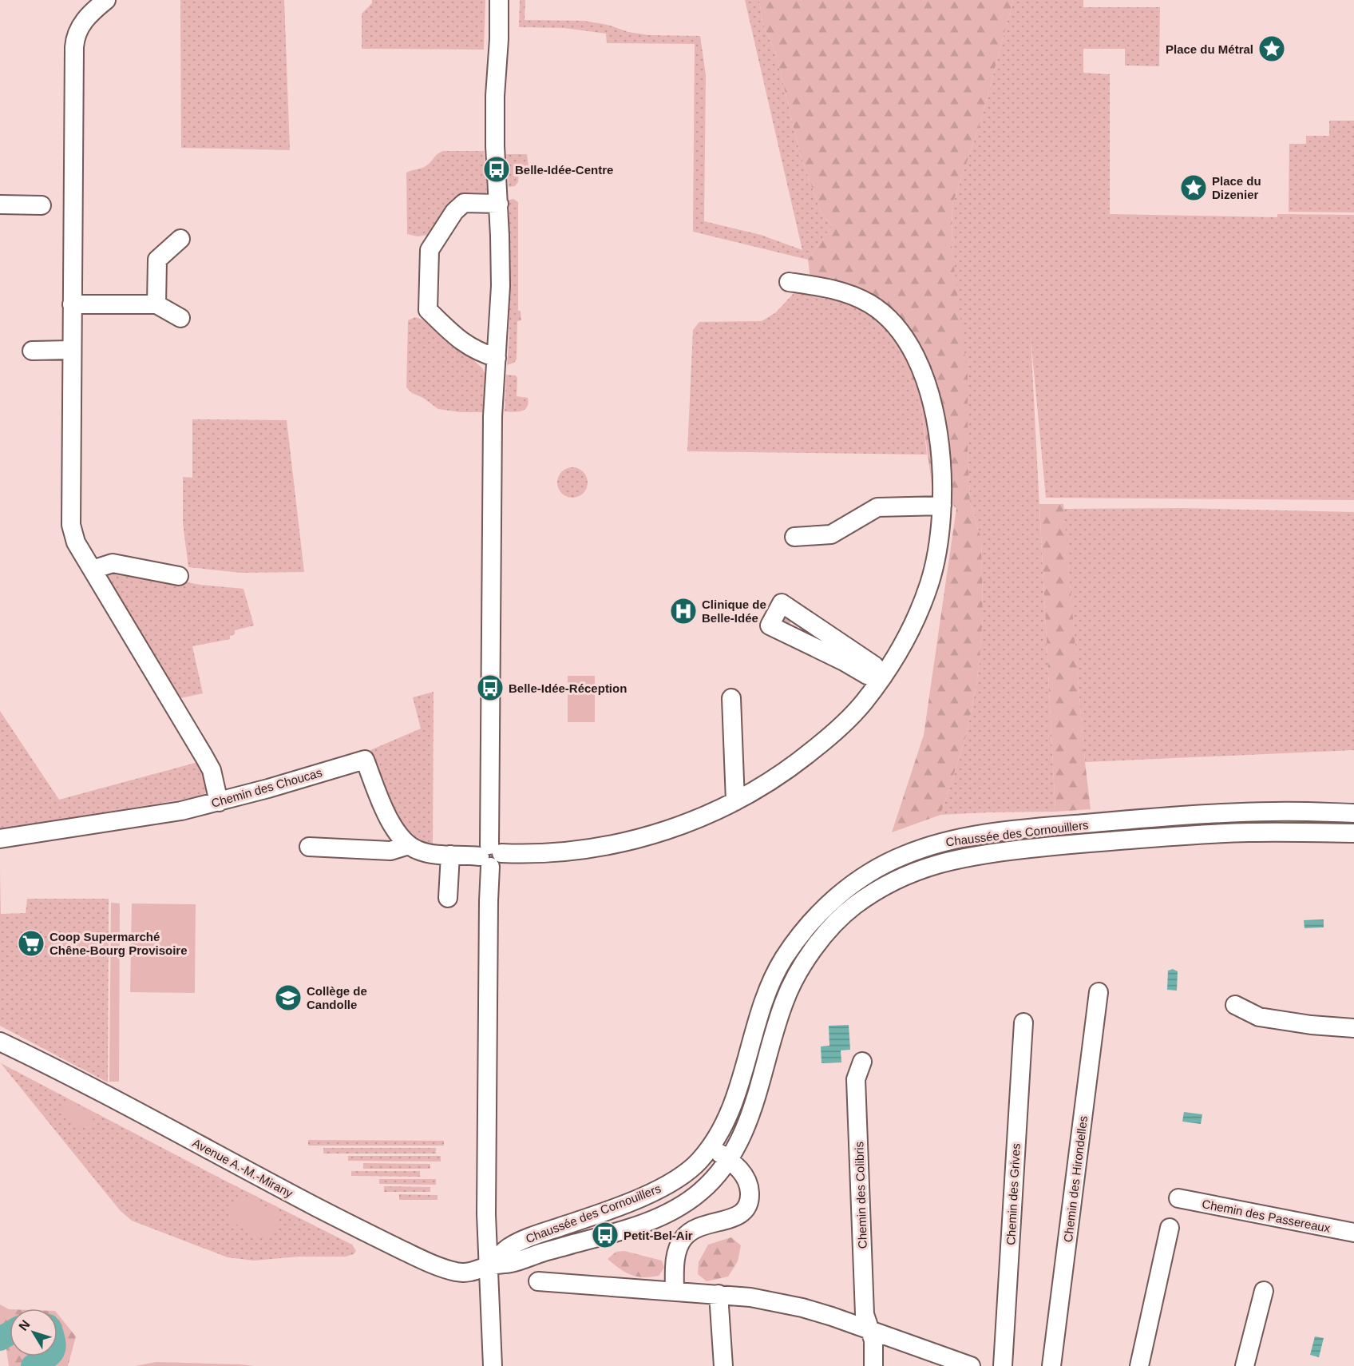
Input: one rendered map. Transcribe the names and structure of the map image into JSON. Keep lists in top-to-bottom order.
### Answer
{
  "streets": {
    "street": [
      "Chemin des Choucas",
      "Chaussée des Cornouillers",
      "Avenue A.-M.-Mirany",
      "Chemin des Hirondelles",
      "Chemin des Grives",
      "Chemin des Colibris",
      "Chemin des Passereaux"
    ]
  },
  "crossings": [
    ["Chaussée des Cornouillers", "Avenue A.-M.-Mirany"]
  ],
  "places": {
    "place": ["Place du Métral", "Place du Dizenier"],
    "bus stop": ["Belle-Idée-Centre", "Belle-Idée-Réception", "Petit-Bel-Air"],
    "hospital": ["Clinique de Belle-Idée"],
    "supermarket": ["Coop Supermarché Chêne-Bourg Provisoire"],
    "school or university": ["Collège de Candolle"]
  },
  "north": "top left"
}
